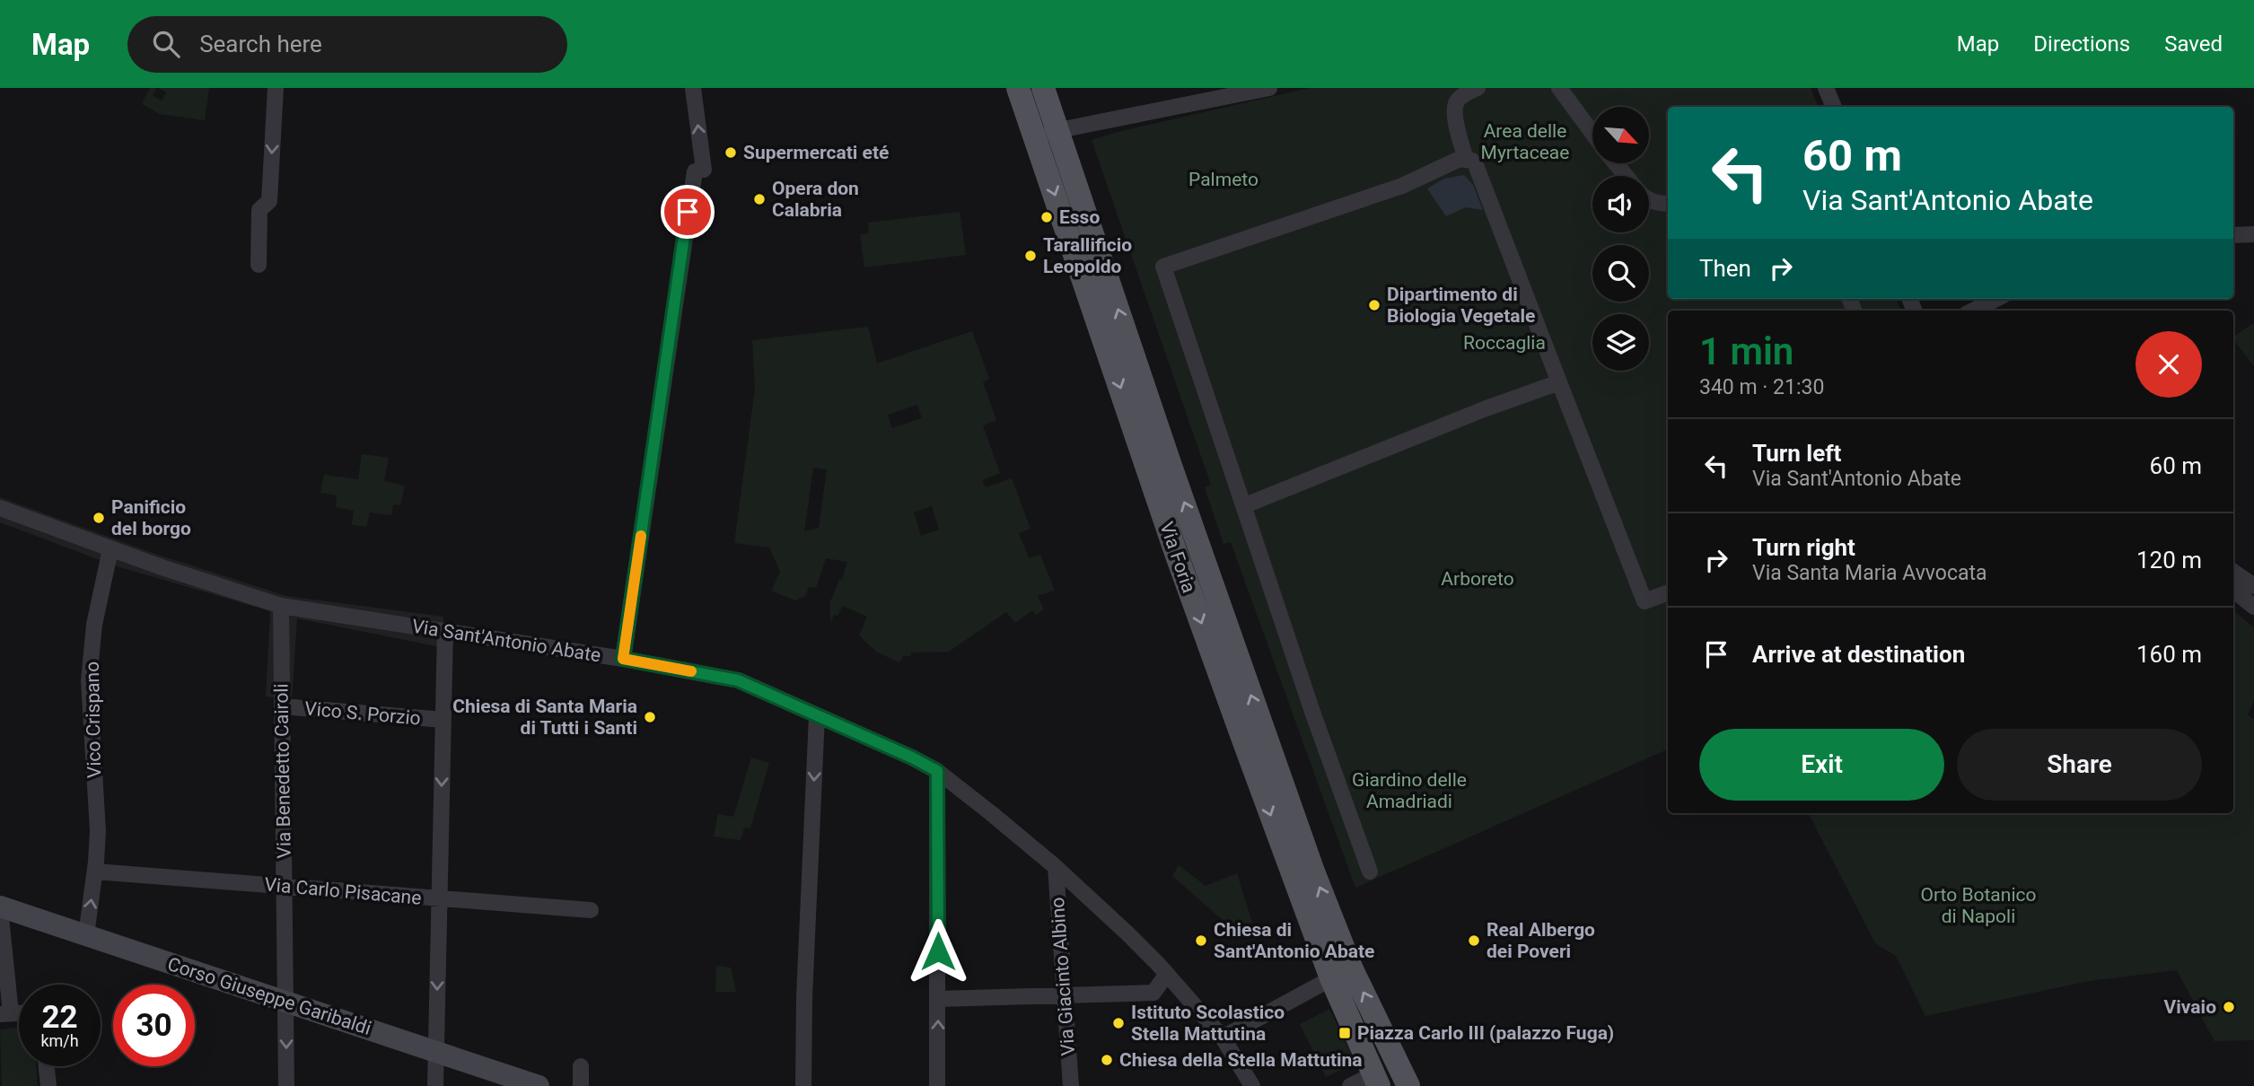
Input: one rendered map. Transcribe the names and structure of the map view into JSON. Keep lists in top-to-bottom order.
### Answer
{
  "streets": {
    "main road": ["Via Foria", "Corso Giuseppe Garibaldi"],
    "street": [
      "Via Sant'Antonio Abate",
      "Vico S. Porzio",
      "Vico Crispano",
      "Via Benedetto Cairoli",
      "Via Carlo Pisacane",
      "Via Giacinto Albino"
    ]
  },
  "crossings": [
    ["Via Sant'Antonio Abate", "Vico Crispano"],
    ["Via Sant'Antonio Abate", "Via Benedetto Cairoli"],
    ["Via Sant'Antonio Abate", "Via Giacinto Albino"],
    ["Vico S. Porzio", "Via Benedetto Cairoli"],
    ["Vico Crispano", "Via Carlo Pisacane"],
    ["Vico Crispano", "Corso Giuseppe Garibaldi"],
    ["Via Benedetto Cairoli", "Via Carlo Pisacane"],
    ["Via Benedetto Cairoli", "Corso Giuseppe Garibaldi"]
  ],
  "parks": [
    "Area delle Myrtaceae",
    "Palmeto",
    "Roccaglia",
    "Arboreto",
    "Giardino delle Amadriadi",
    "Orto Botanico di Napoli"
  ],
  "places": {
    "other": [
      "Supermercati eté",
      "Opera don Calabria",
      "Esso",
      "Tarallificio Leopoldo",
      "Dipartimento di Biologia Vegetale",
      "Panificio del borgo",
      "Chiesa di Santa Maria di Tutti i Santi",
      "Chiesa di Sant'Antonio Abate",
      "Real Albergo dei Poveri",
      "Vivaio",
      "Istituto Scolastico Stella Mattutina",
      "Chiesa della Stella Mattutina"
    ],
    "transit": ["Piazza Carlo III (palazzo Fuga)"]
  },
  "north": "bottom right",
  "page": {
    "header": "Map",
    "search": "Search here",
    "nav": ["Map", "Directions", "Saved"],
    "turn": ["60 m", "Via Sant'Antonio Abate"],
    "then": "Then",
    "heading": ["1 min", "340 m · 21:30"],
    "list": [
      {
        "name": "Turn left",
        "note": "Via Sant'Antonio Abate",
        "value": "60 m"
      },
      {
        "name": "Turn right",
        "note": "Via Santa Maria Avvocata",
        "value": "120 m"
      },
      {
        "name": "Arrive at destination",
        "value": "160 m"
      }
    ],
    "buttons": ["Exit", "Share"],
    "speed": "22 km/h",
    "limit": "30"
  }
}
